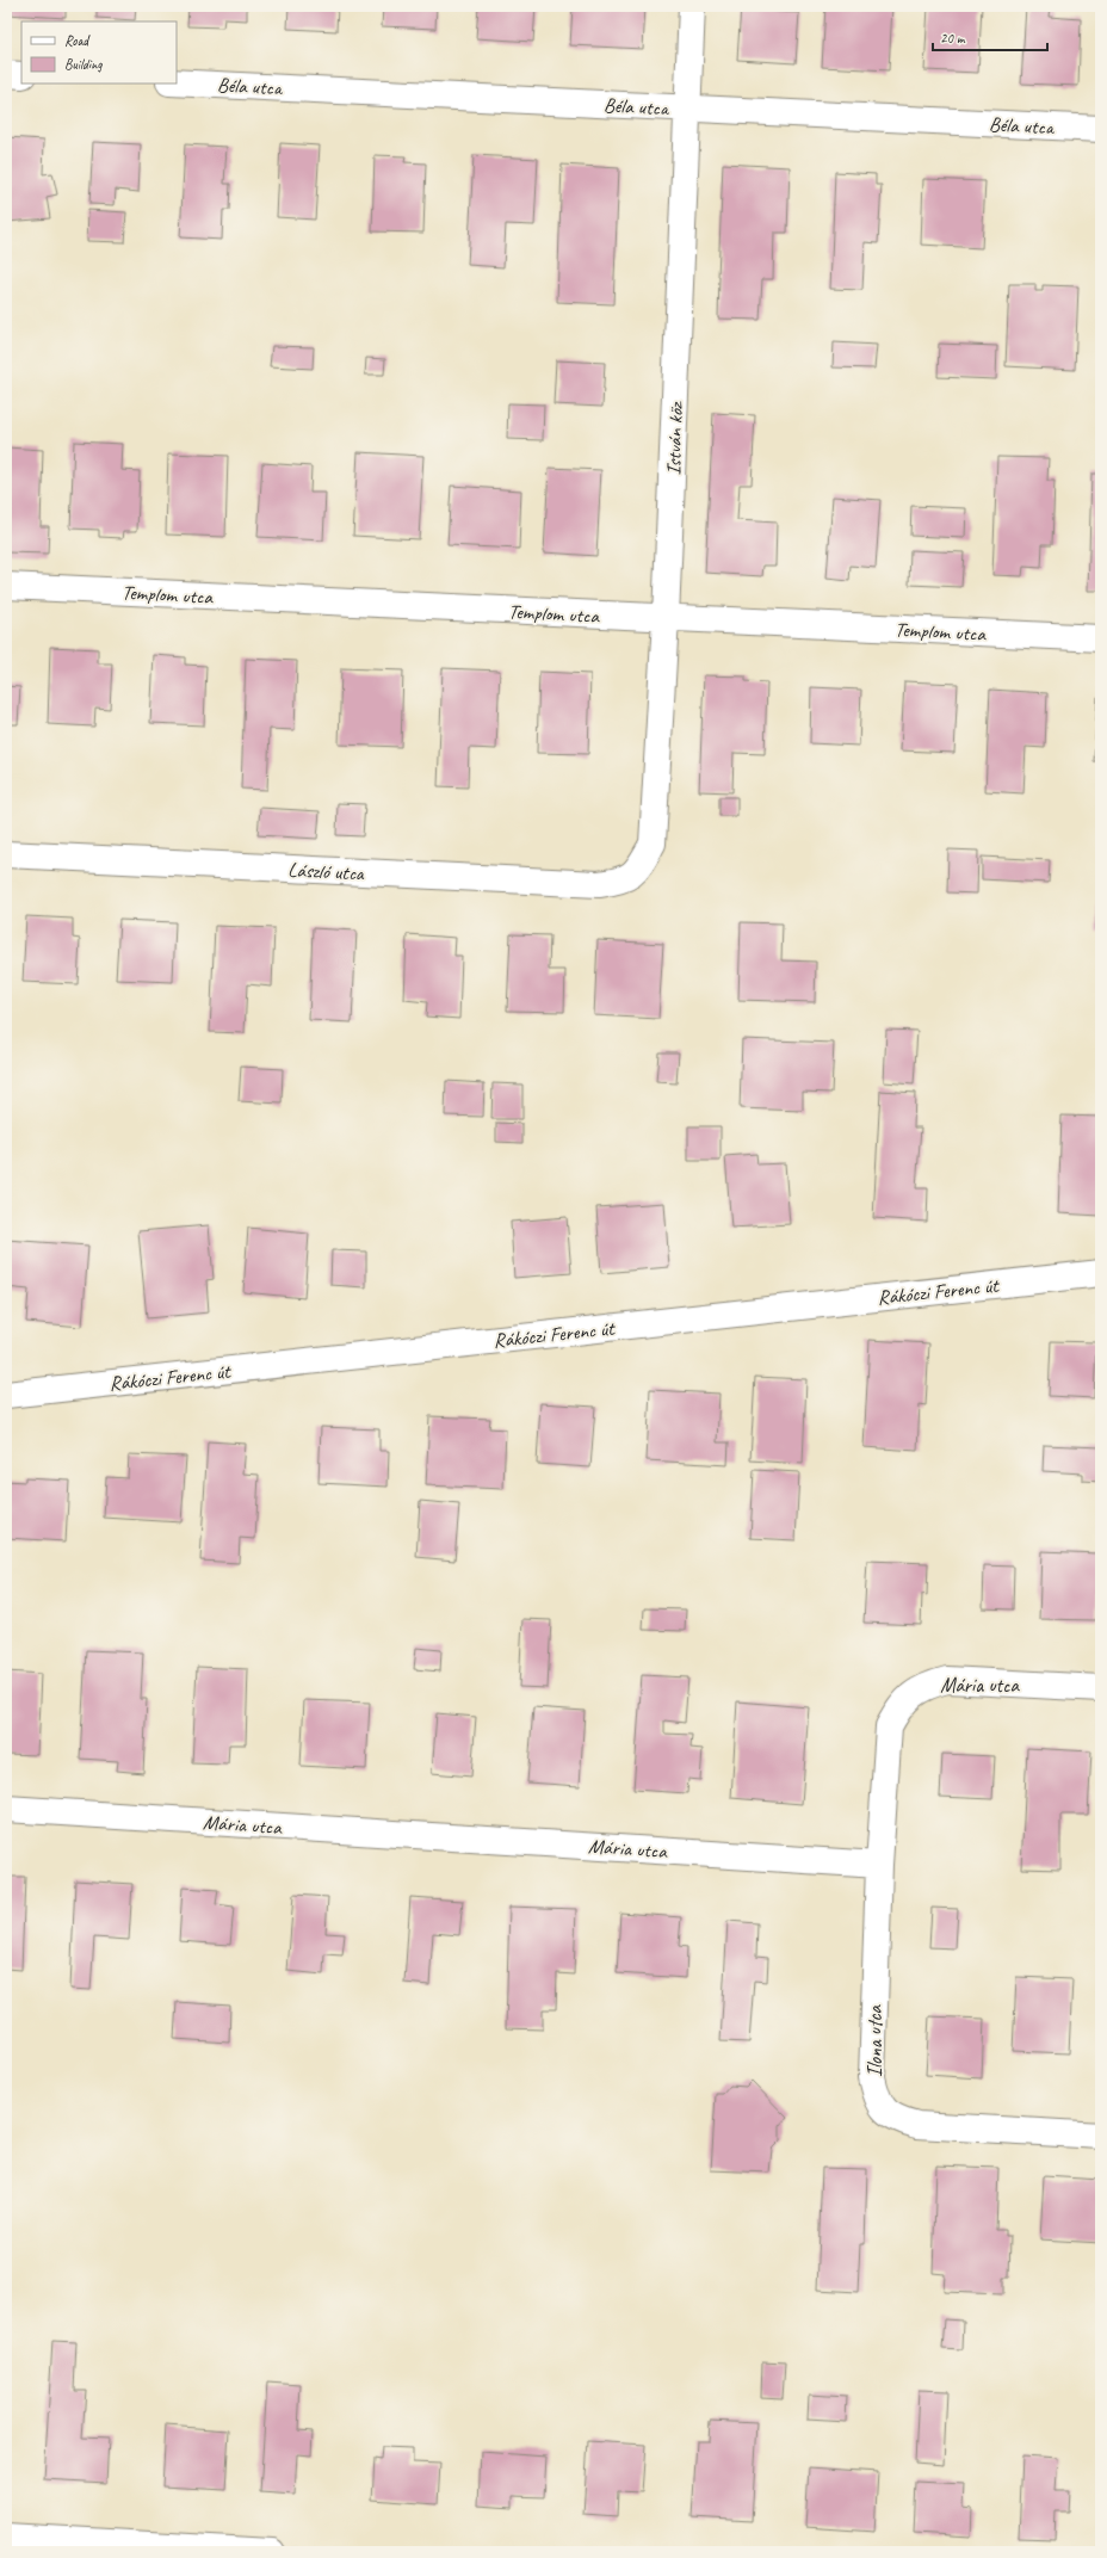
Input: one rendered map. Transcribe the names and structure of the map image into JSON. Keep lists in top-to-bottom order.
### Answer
{
  "streets": {
    "street": [
      "Béla utca",
      "István köz",
      "Templom utca",
      "László utca",
      "Rákóczi Ferenc út",
      "Mária utca",
      "Ilona utca"
    ]
  },
  "crossings": [
    ["Béla utca", "István köz"],
    ["István köz", "Templom utca"],
    ["István köz", "László utca"],
    ["Mária utca", "Ilona utca"]
  ],
  "legend": ["Road", "Building"],
  "scale_bar": "20 m"
}
